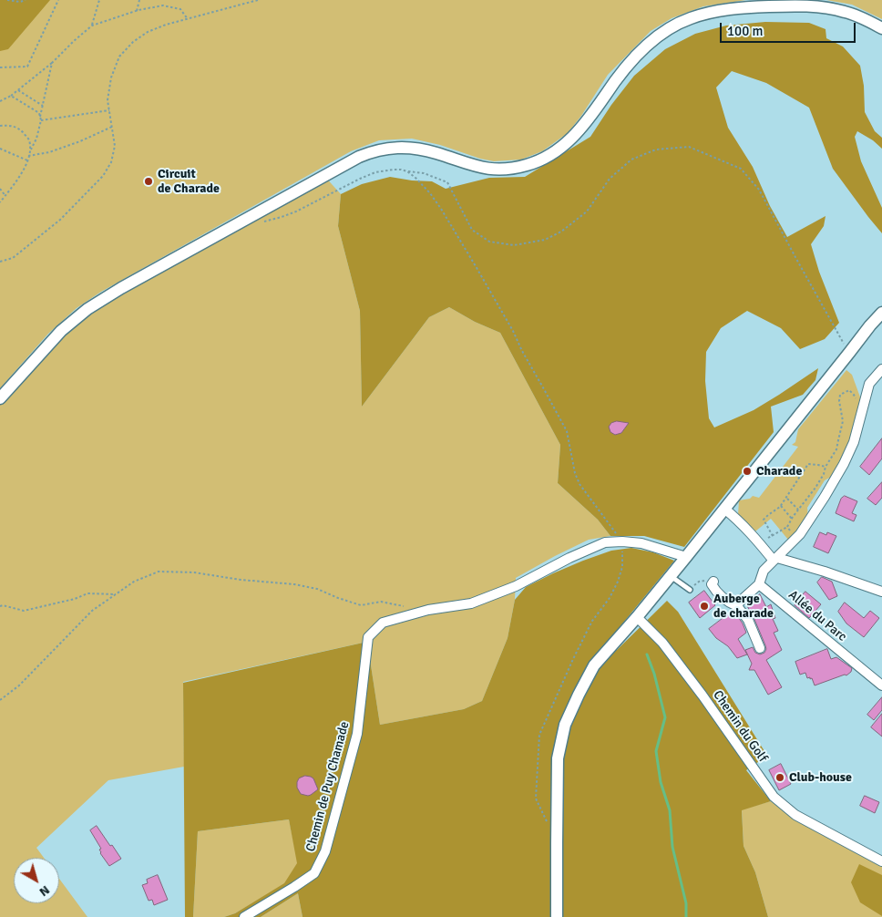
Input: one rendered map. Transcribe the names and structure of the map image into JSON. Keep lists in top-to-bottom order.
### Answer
{
  "streets": {
    "street": ["Allée du Parc", "Chemin du Golf", "Chemin de Puy Chamade"]
  },
  "places": [
    "Circuit de Charade",
    "Charade",
    "Auberge de charade",
    "Club-house"
  ],
  "scale_bar": "100 m",
  "north": "bottom right"
}
